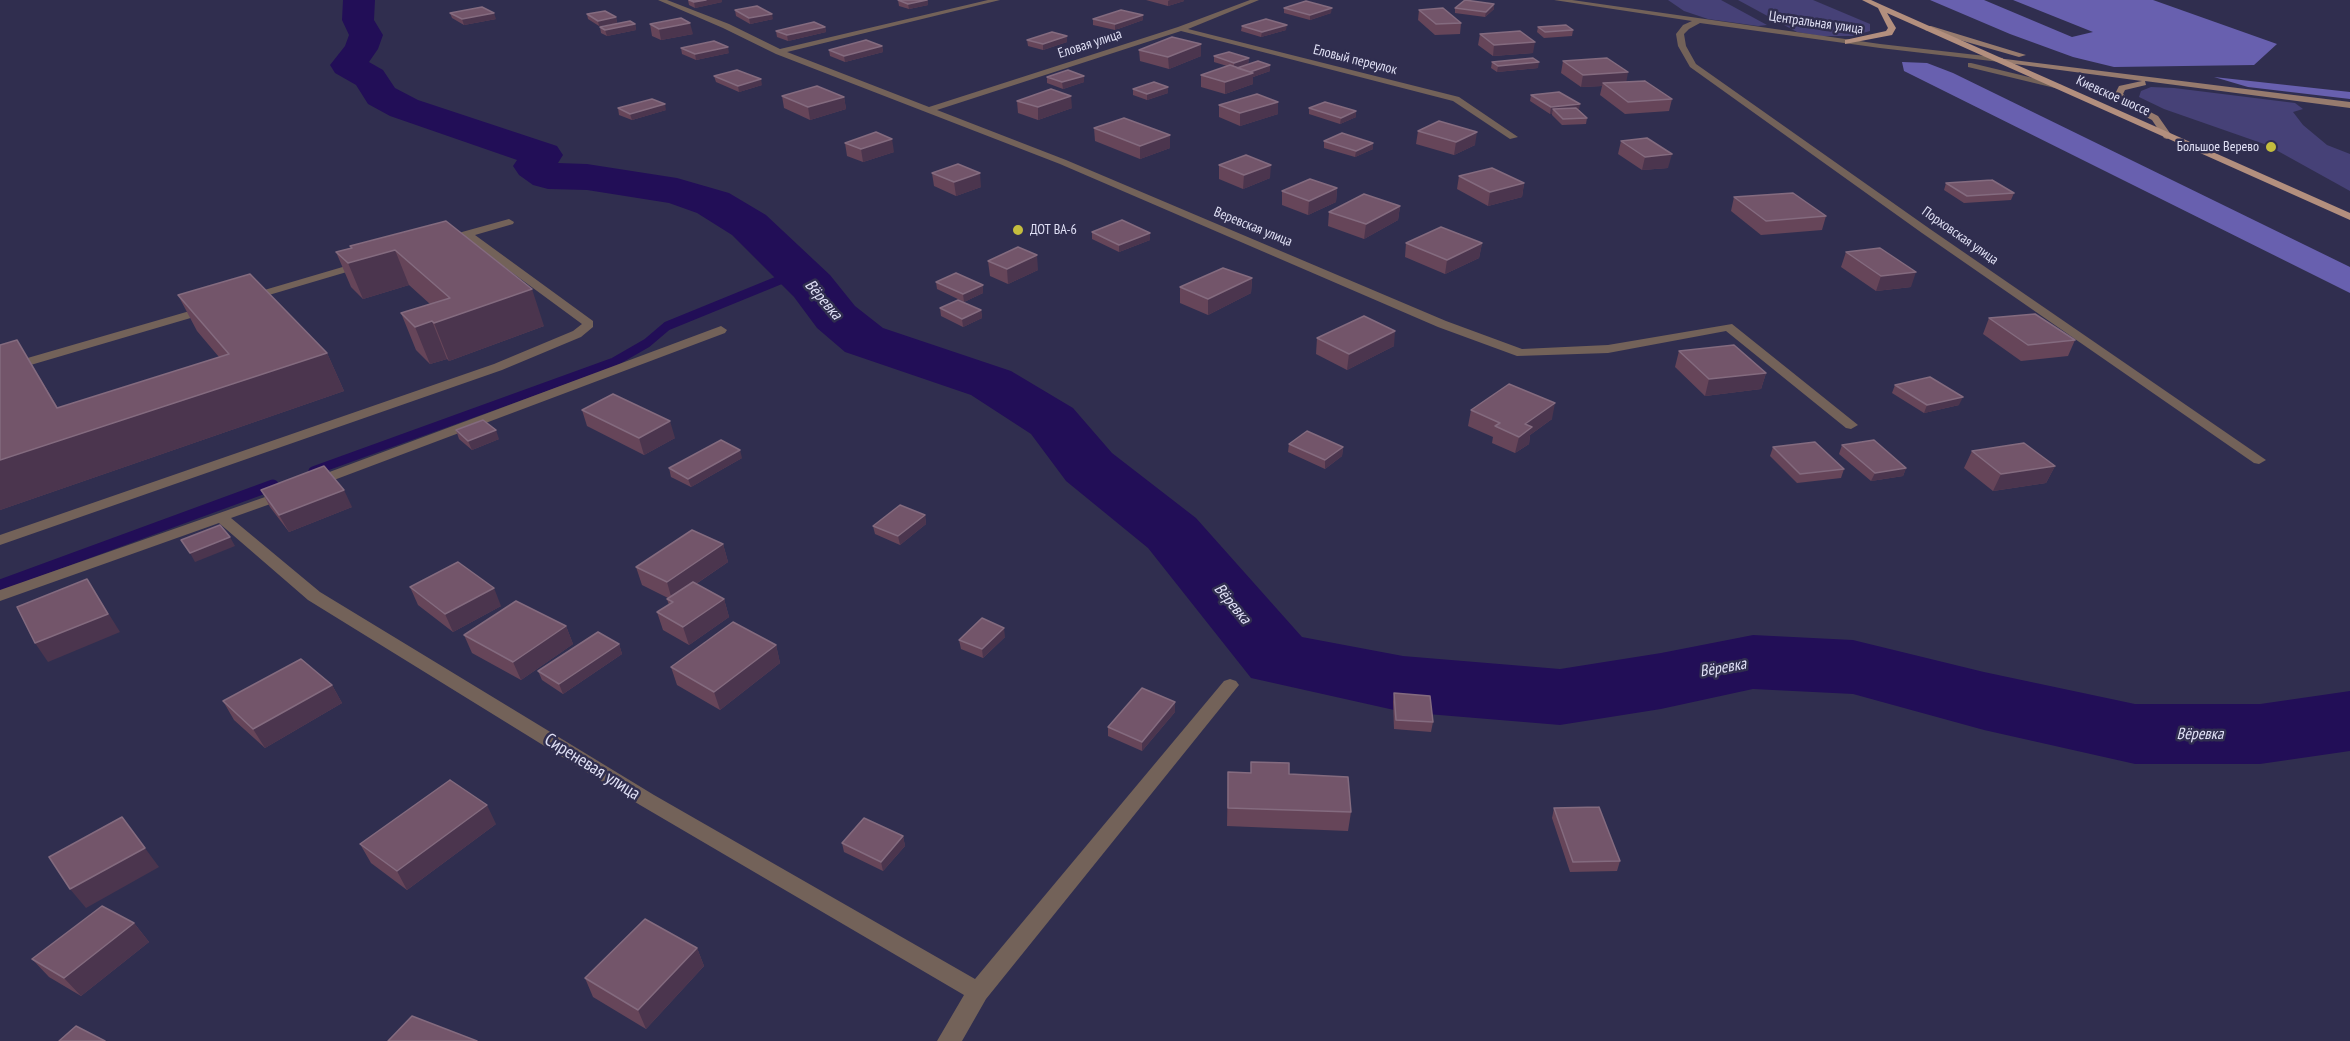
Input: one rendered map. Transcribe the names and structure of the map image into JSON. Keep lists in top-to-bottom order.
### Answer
{
  "streets": {
    "main road": ["Киевское шоссе"],
    "street": [
      "Центральная улица",
      "Еловая улица",
      "Еловый переулок",
      "Веревская улица",
      "Порховская улица",
      "Сиреневая улица"
    ]
  },
  "crossings": [
    ["Центральная улица", "Киевское шоссе"],
    ["Центральная улица", "Порховская улица"],
    ["Еловая улица", "Еловый переулок"],
    ["Еловая улица", "Веревская улица"]
  ],
  "water": ["Вёревка"],
  "places": ["Большое Верево", "ДОТ ВА-6"]
}
